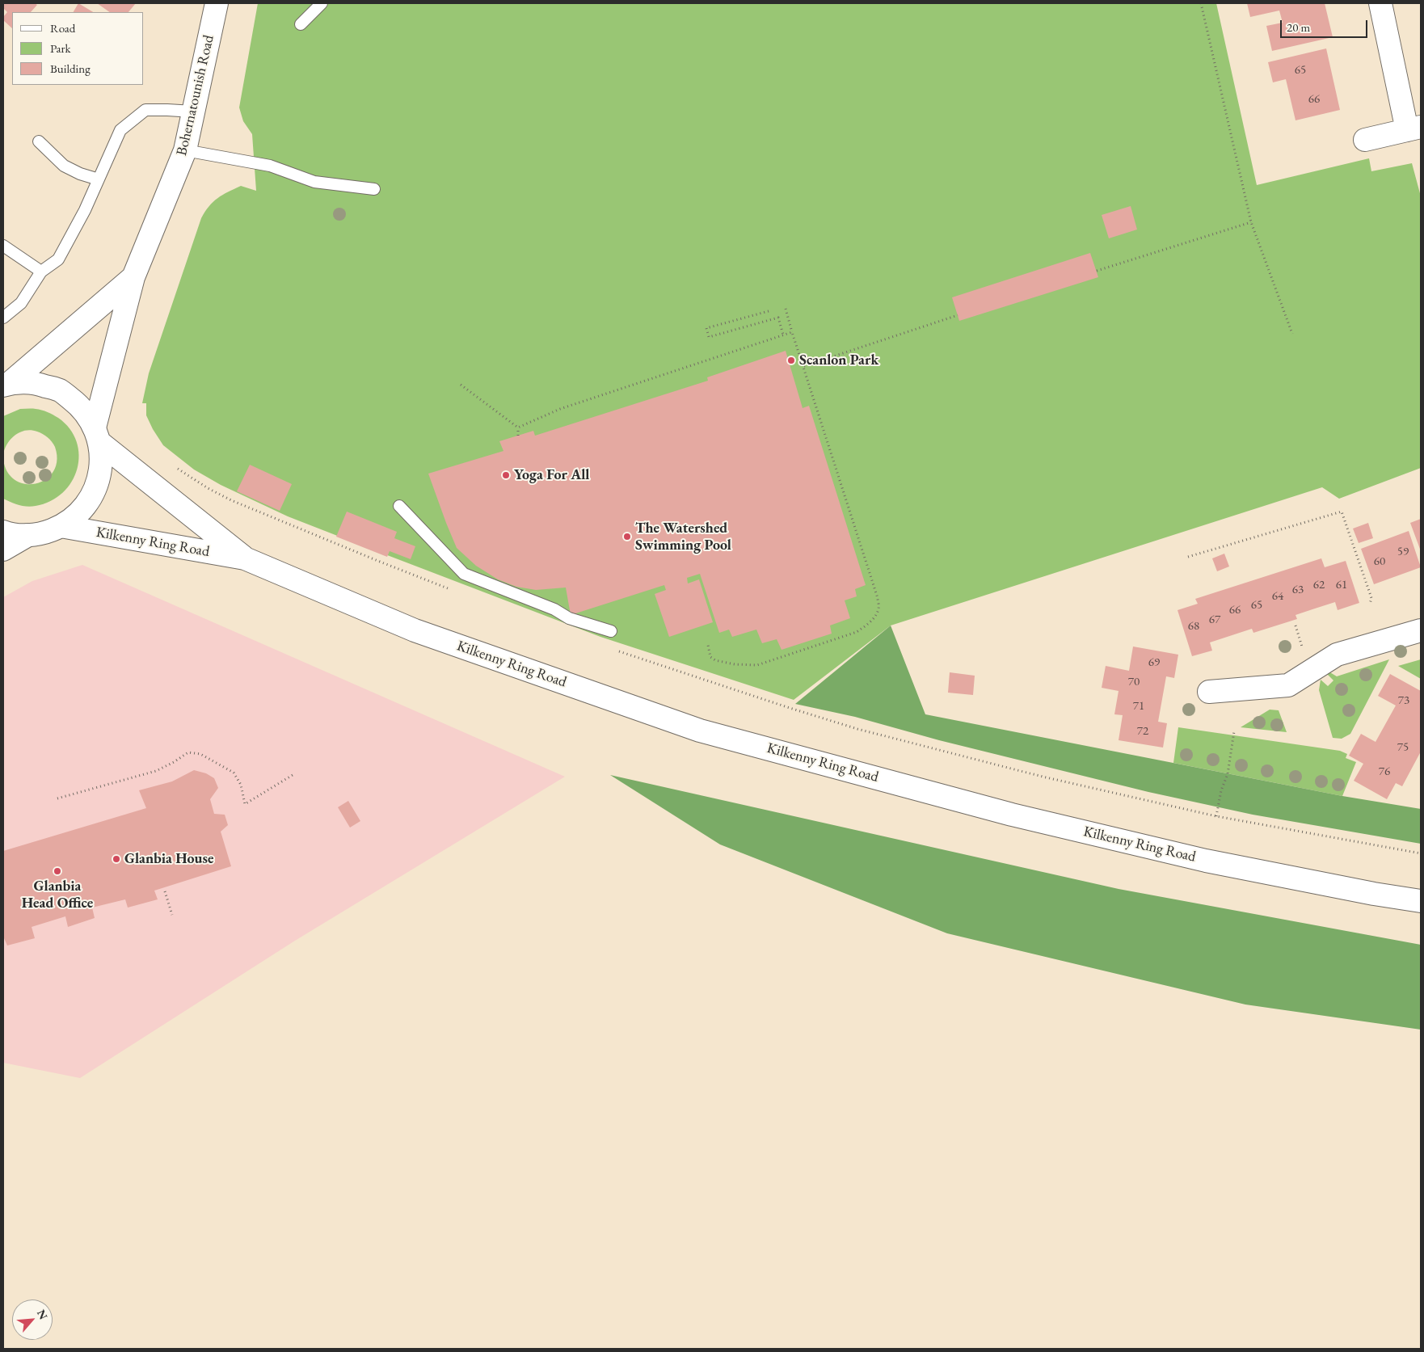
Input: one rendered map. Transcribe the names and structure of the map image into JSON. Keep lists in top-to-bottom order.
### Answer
{
  "streets": {
    "main road": ["Bohernatounish Road", "Kilkenny Ring Road"]
  },
  "crossings": [
    ["Bohernatounish Road", "Kilkenny Ring Road"]
  ],
  "places": [
    "Scanlon Park",
    "Yoga For All",
    "The Watershed Swimming Pool",
    "Glanbia House",
    "Glanbia Head Office"
  ],
  "house_numbers": [
    "65",
    "66",
    "59",
    "60",
    "62",
    "61",
    "63",
    "64",
    "65",
    "66",
    "67",
    "68",
    "69",
    "70",
    "73",
    "71",
    "72",
    "75",
    "76"
  ],
  "legend": ["Road", "Park", "Building"],
  "scale_bar": "20 m",
  "north": "top right"
}
